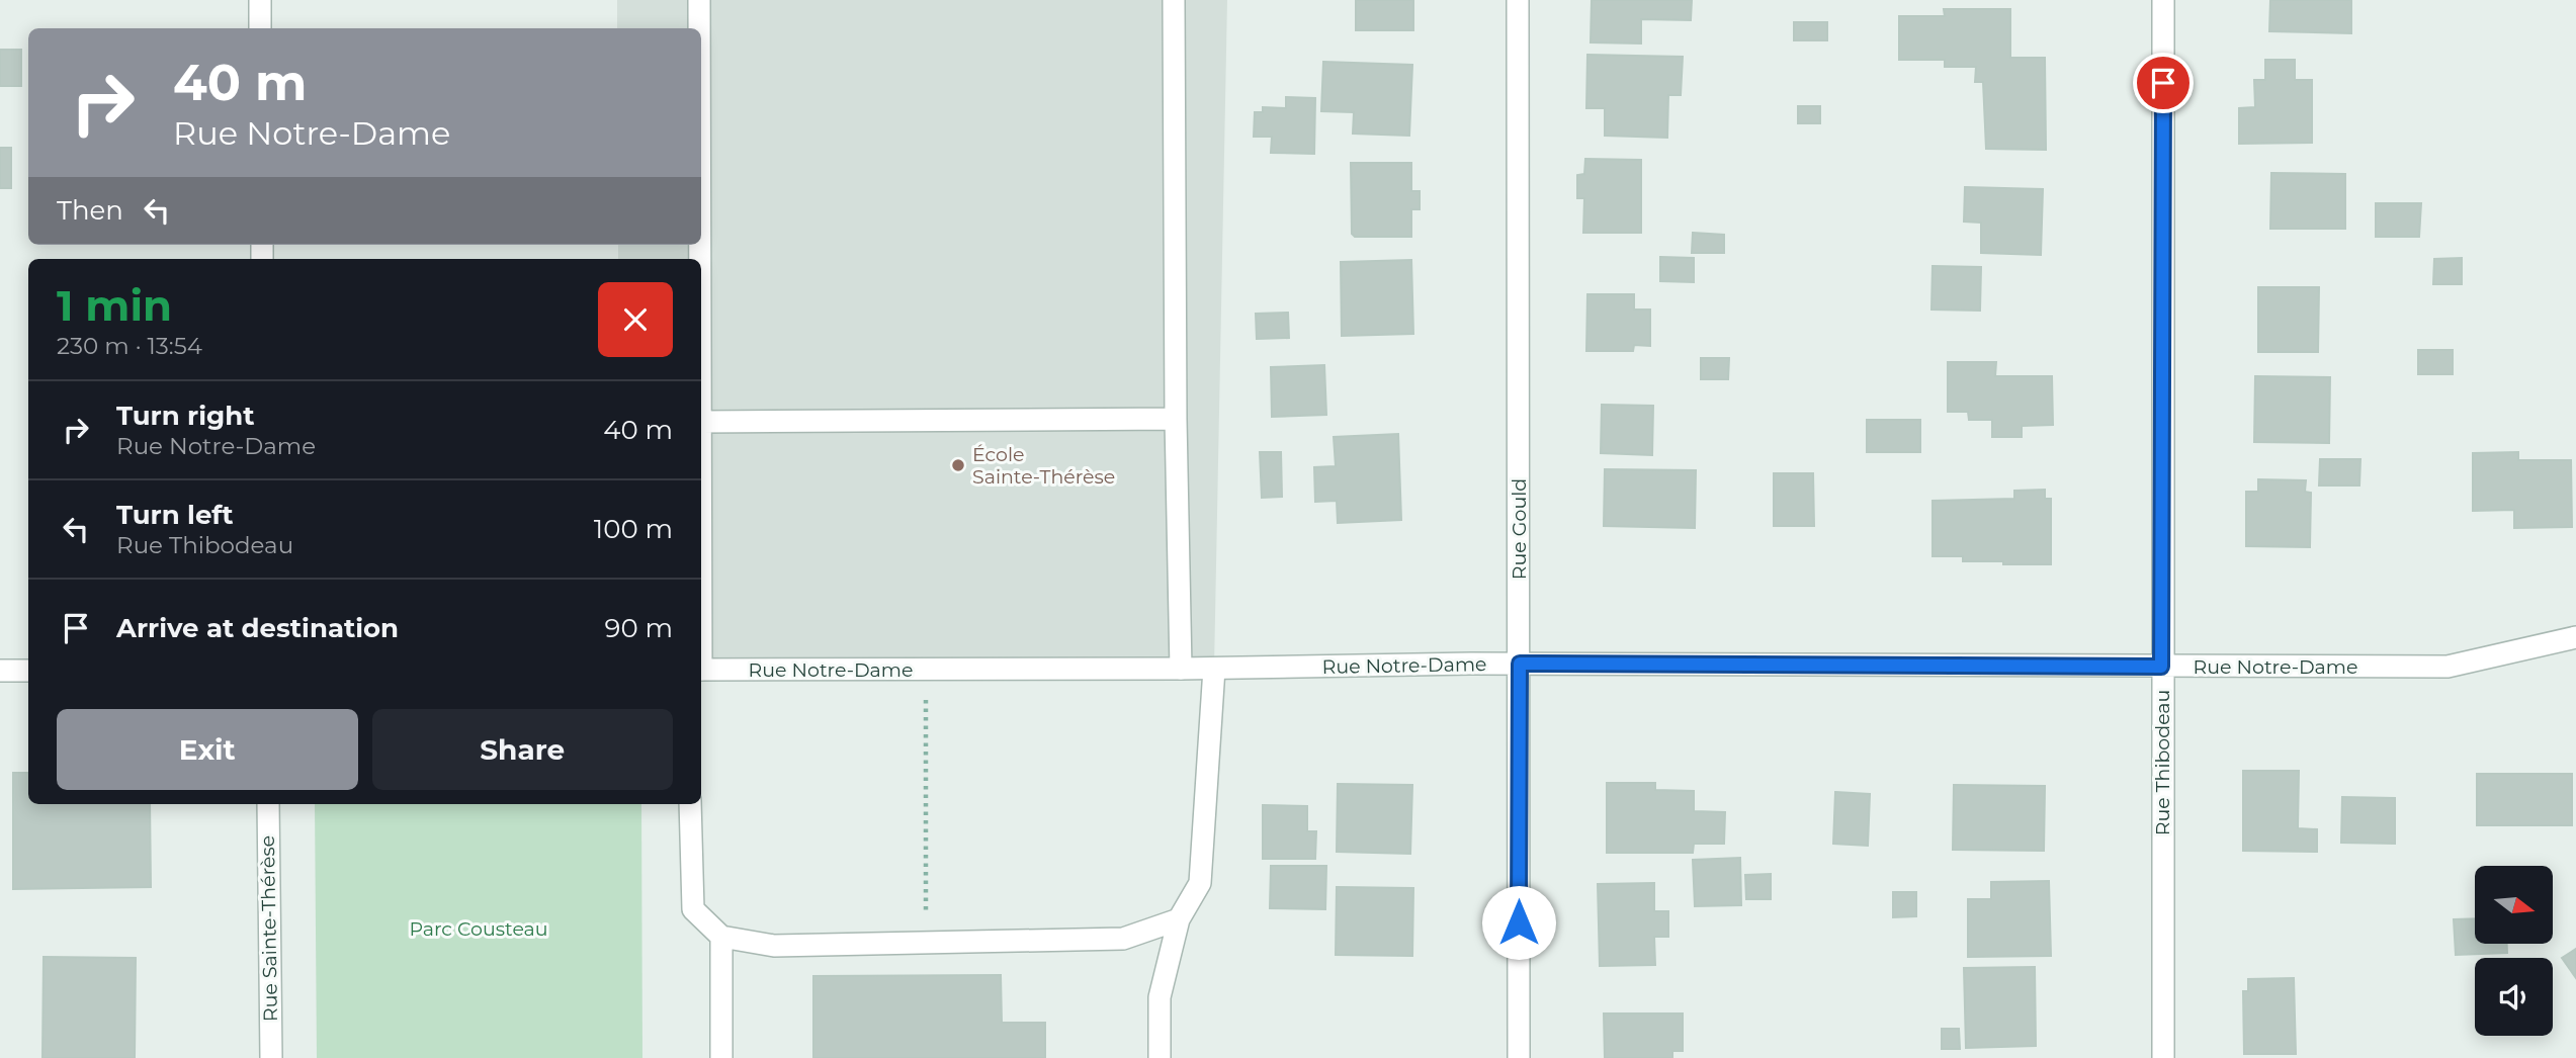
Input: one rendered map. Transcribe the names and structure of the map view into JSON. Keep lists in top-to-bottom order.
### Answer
{
  "streets": {
    "street": [
      "Rue Gould",
      "Rue Notre-Dame",
      "Rue Thibodeau",
      "Rue Sainte-Thérèse"
    ]
  },
  "crossings": [
    ["Rue Gould", "Rue Notre-Dame"],
    ["Rue Notre-Dame", "Rue Thibodeau"]
  ],
  "parks": ["Parc Cousteau"],
  "places": ["École Sainte-Thérèse"],
  "north": "right",
  "page": {
    "turn": ["40 m", "Rue Notre-Dame"],
    "then": "Then",
    "heading": ["1 min", "230 m · 13:54"],
    "list": [
      {
        "name": "Turn right",
        "note": "Rue Notre-Dame",
        "value": "40 m"
      },
      {
        "name": "Turn left",
        "note": "Rue Thibodeau",
        "value": "100 m"
      },
      {
        "name": "Arrive at destination",
        "value": "90 m"
      }
    ],
    "buttons": ["Exit", "Share"]
  }
}
